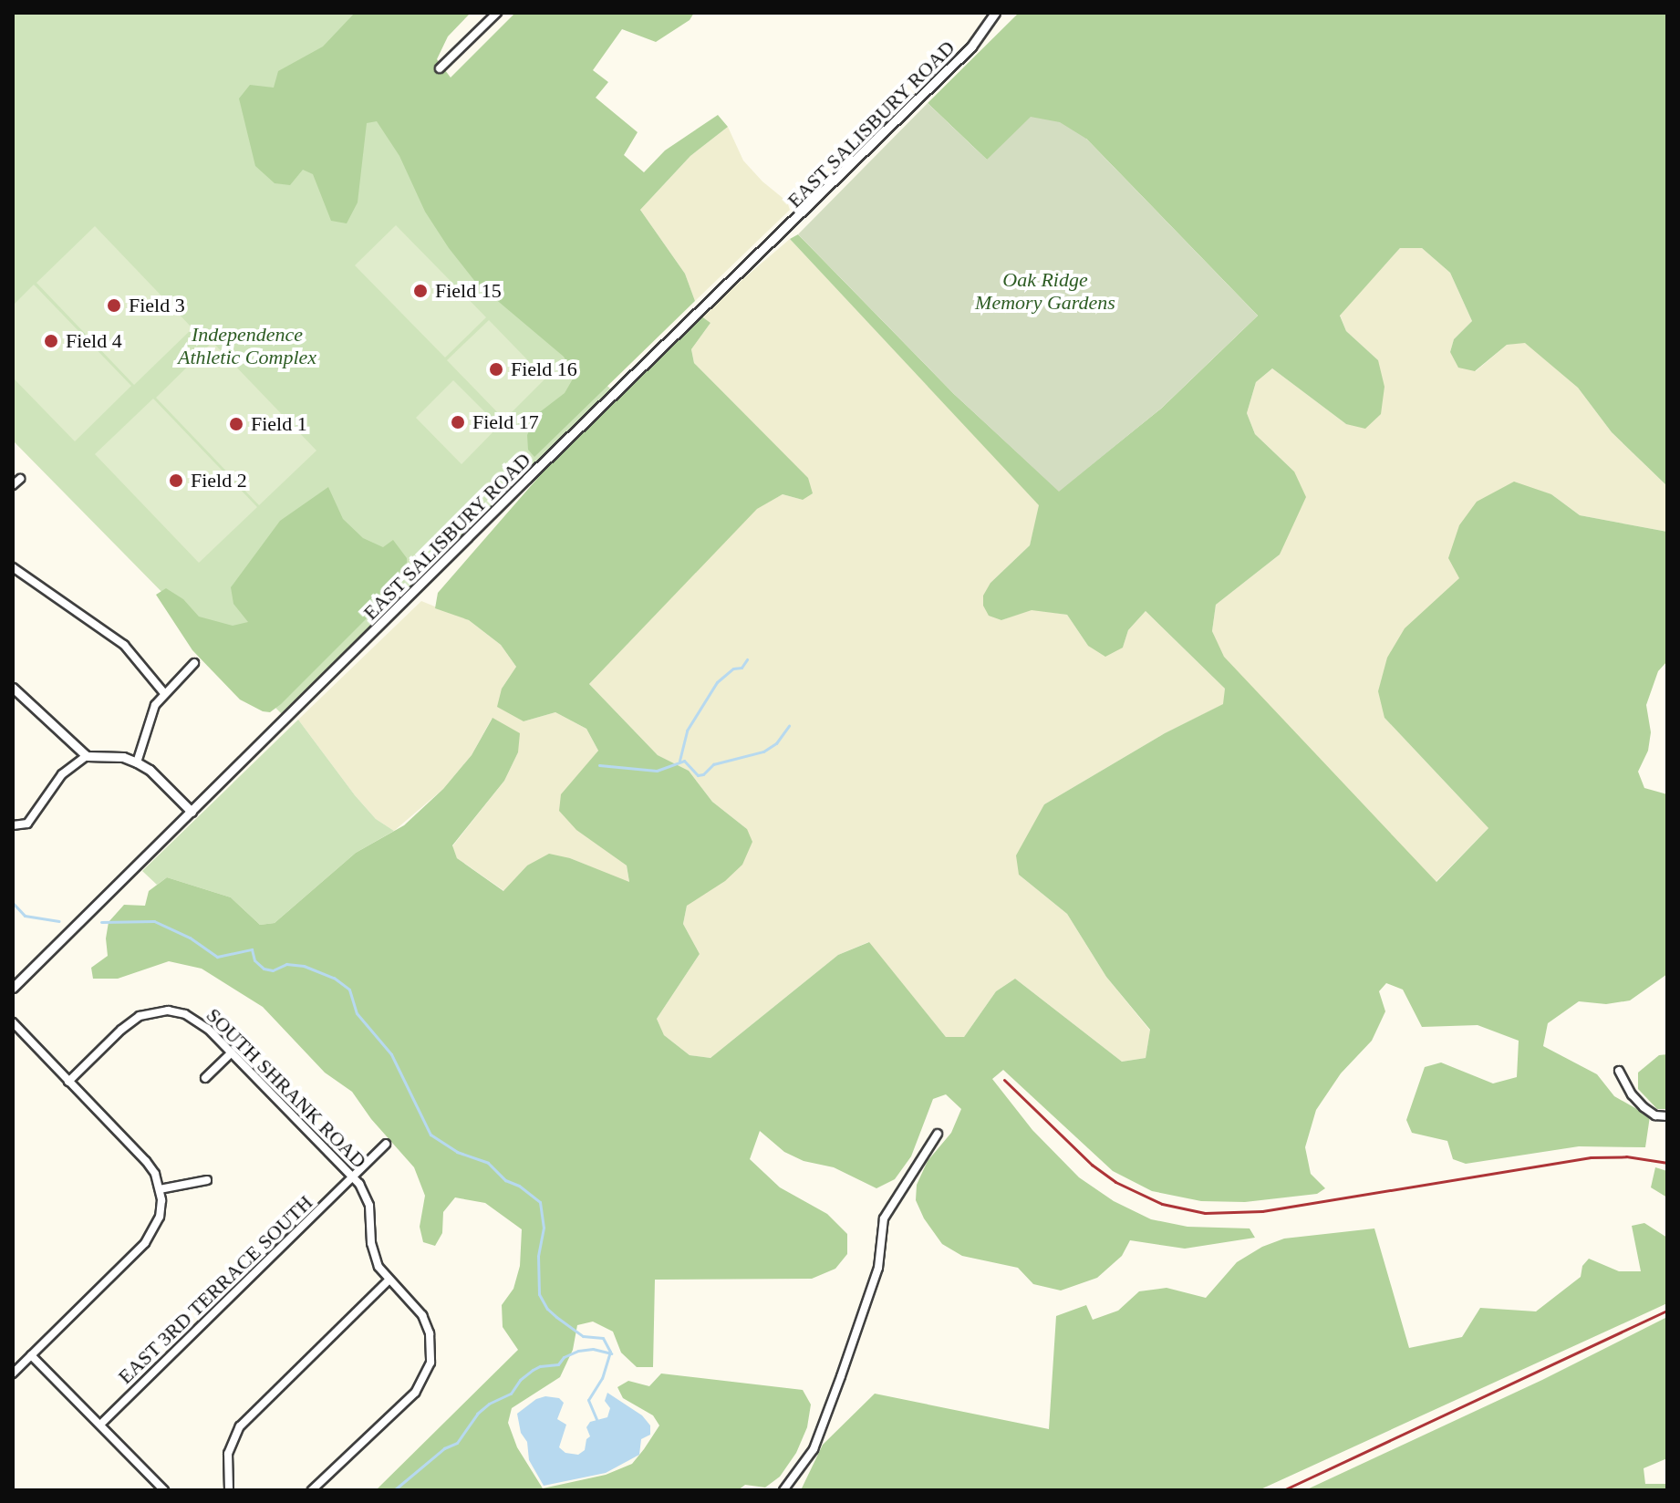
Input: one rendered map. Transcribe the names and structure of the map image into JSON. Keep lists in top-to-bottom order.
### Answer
{
  "streets": {
    "street": ["EAST SALISBURY ROAD", "SOUTH SHRANK ROAD", "EAST 3RD TERRACE SOUTH"]
  },
  "crossings": [
    ["SOUTH SHRANK ROAD", "EAST 3RD TERRACE SOUTH"]
  ],
  "parks": ["Oak Ridge Memory Gardens", "Independence Athletic Complex"],
  "places": [
    "Field 15",
    "Field 3",
    "Field 4",
    "Field 16",
    "Field 17",
    "Field 1",
    "Field 2"
  ]
}
